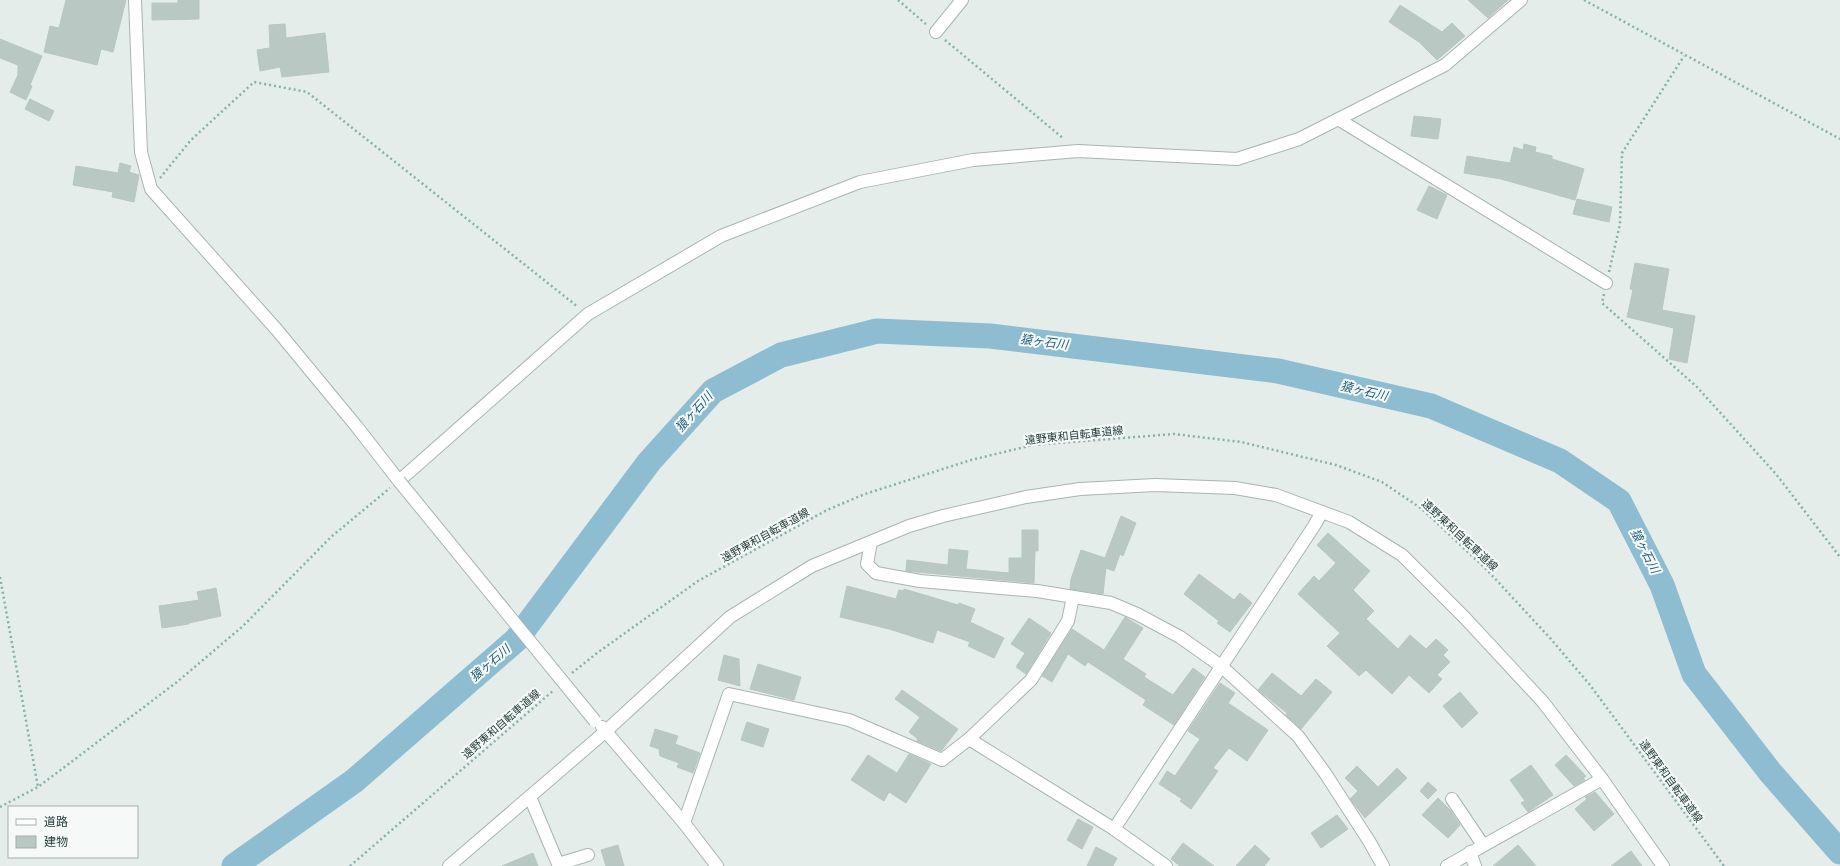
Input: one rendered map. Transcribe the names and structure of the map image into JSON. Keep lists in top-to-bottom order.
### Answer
{
  "streets": {
    "path": ["遠野東和自転車道線"]
  },
  "water": ["猿ヶ石川"],
  "legend": ["道路", "建物"]
}
